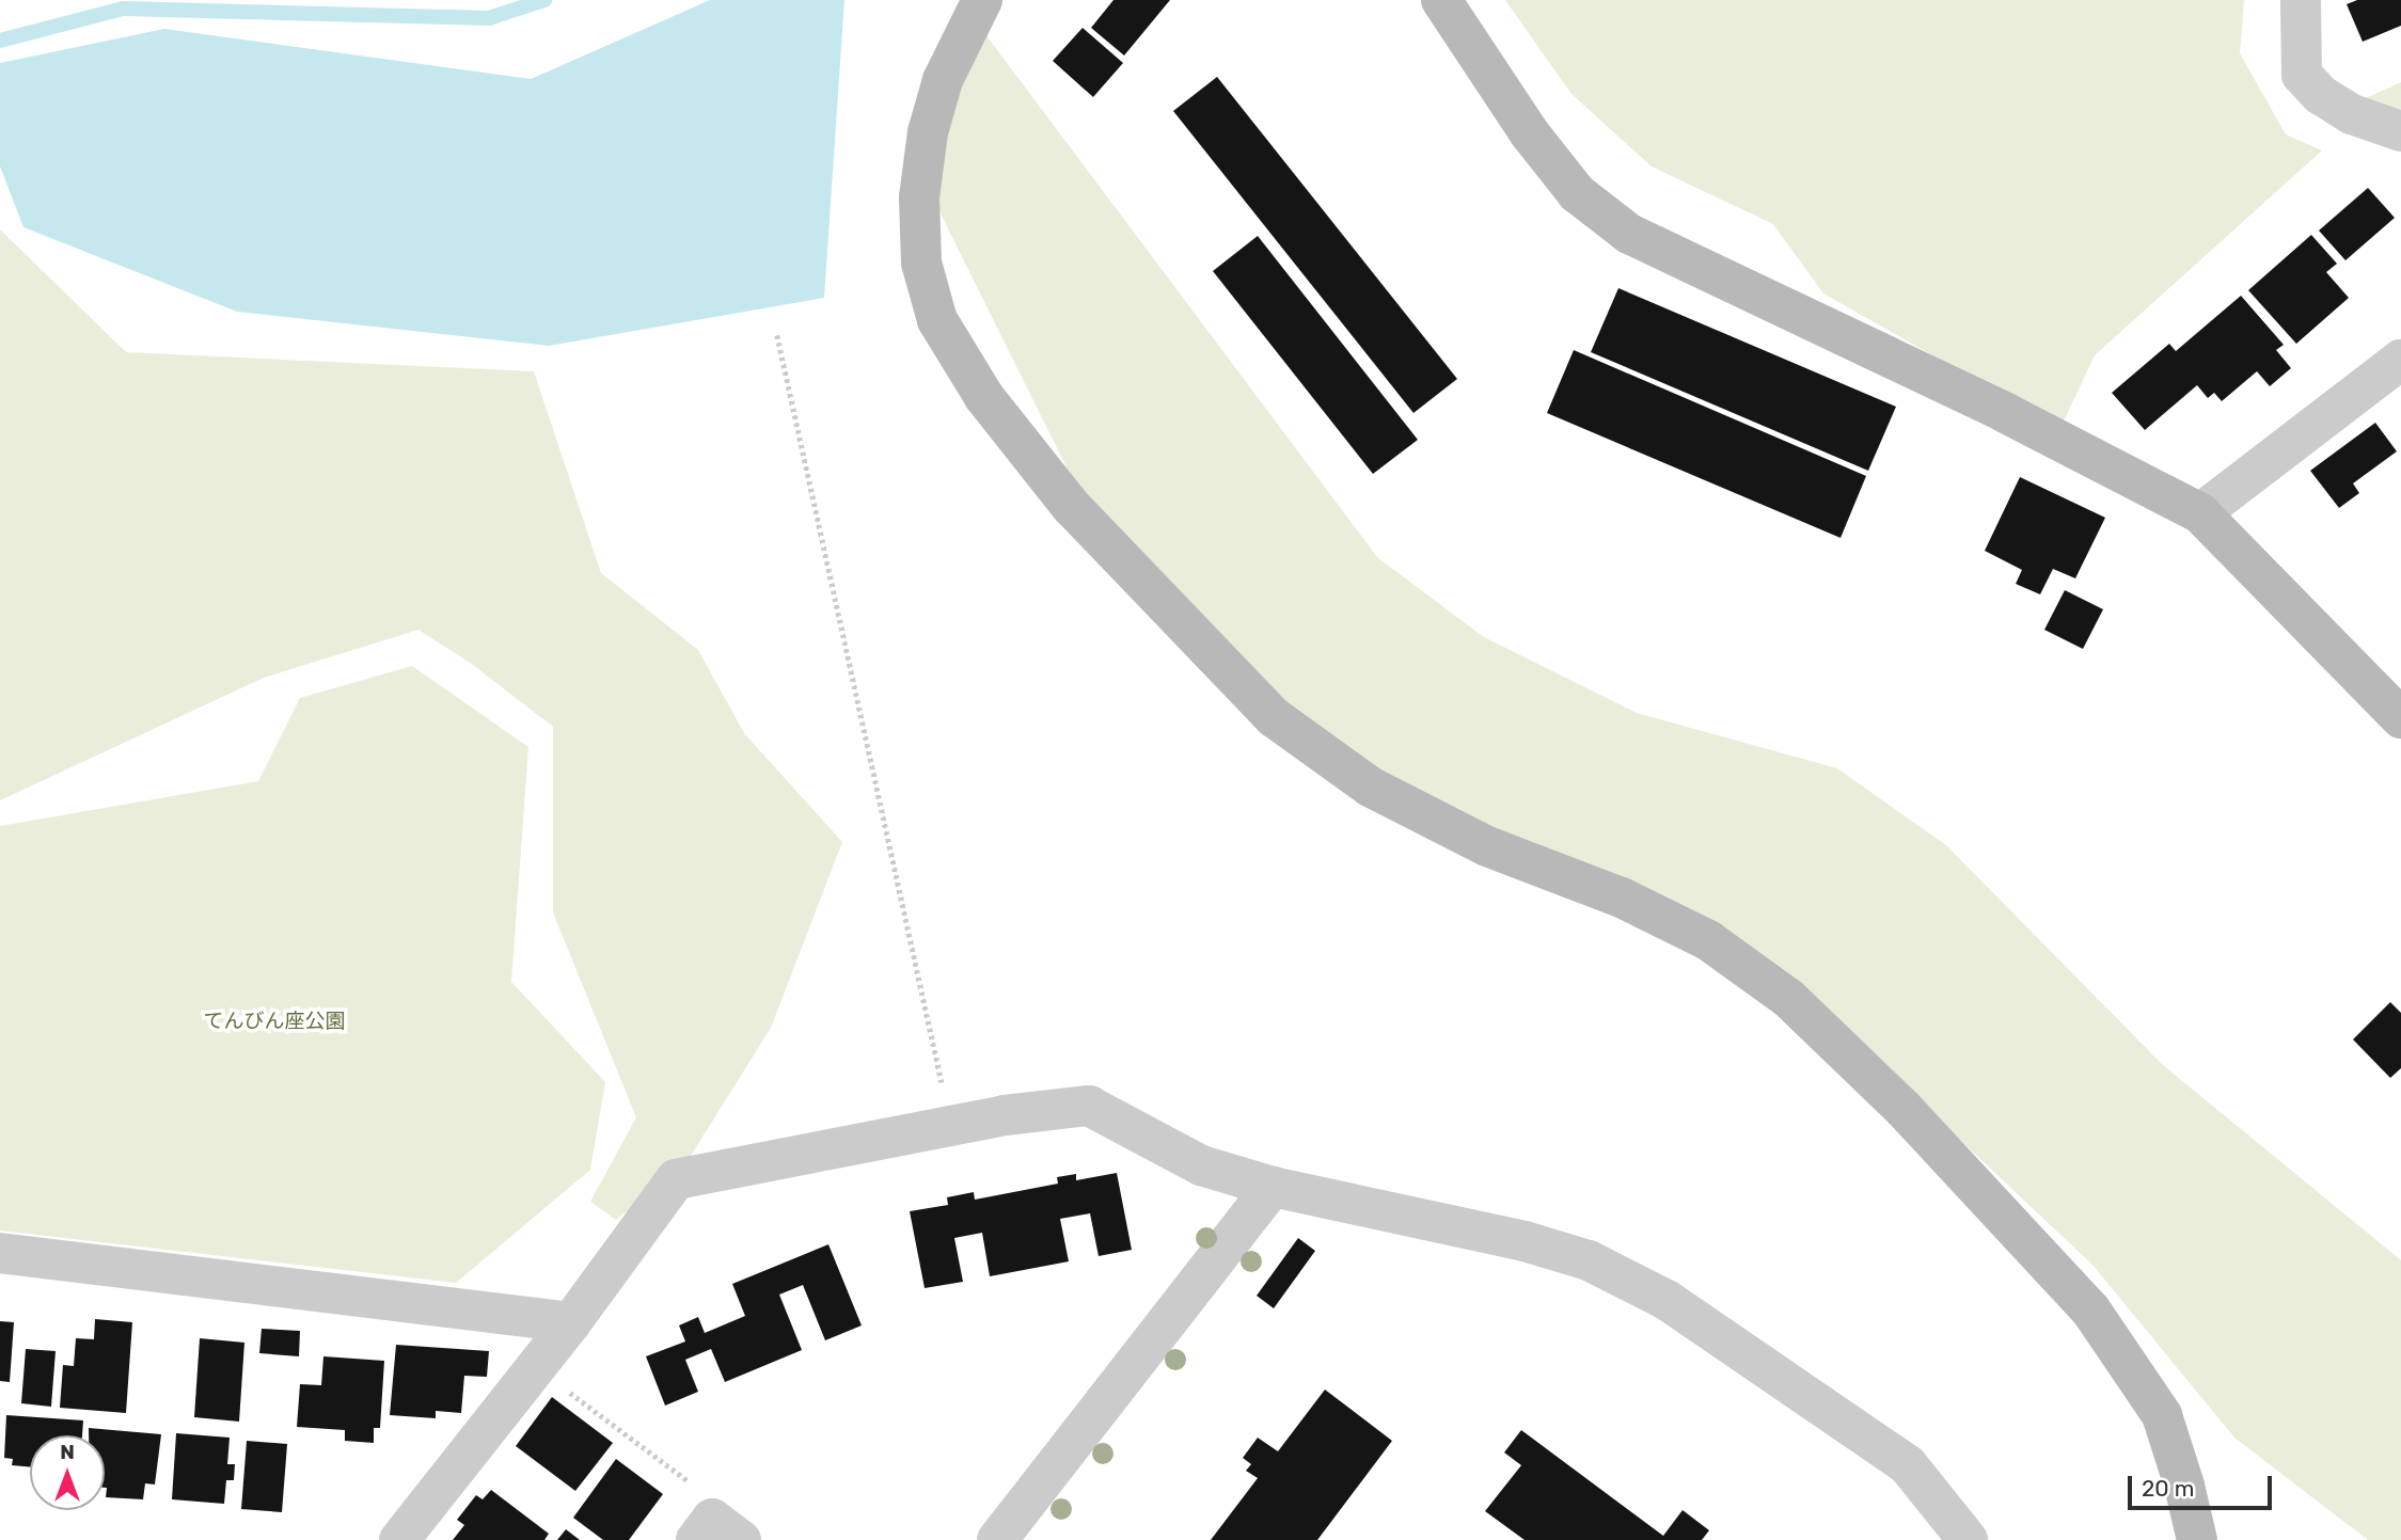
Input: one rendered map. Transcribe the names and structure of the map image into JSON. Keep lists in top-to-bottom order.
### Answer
{
  "parks": ["てんびん座公園"],
  "scale_bar": "20 m",
  "north": "top"
}
